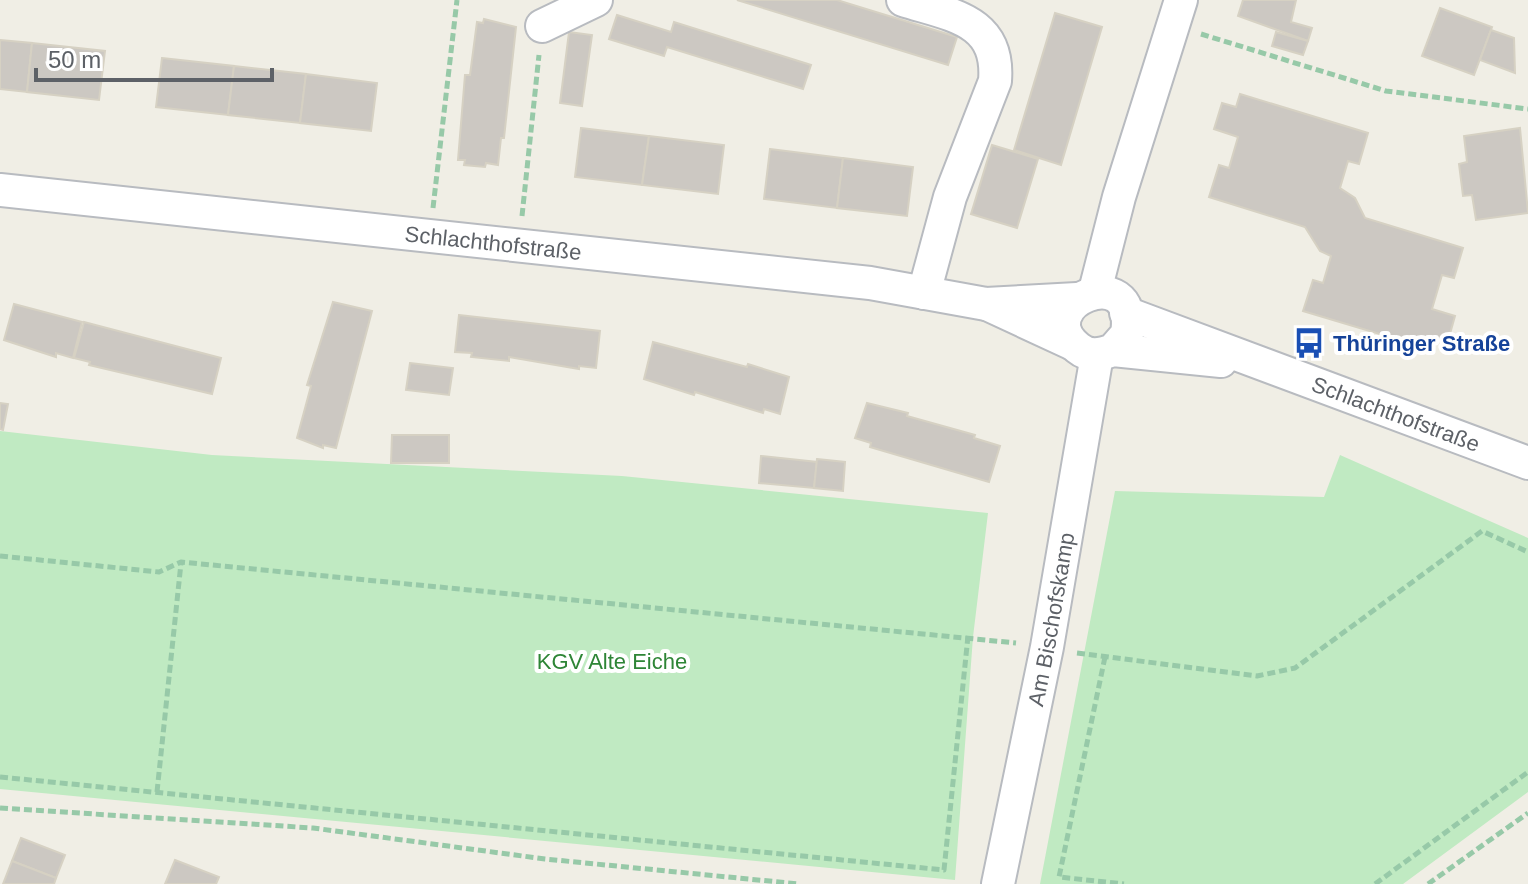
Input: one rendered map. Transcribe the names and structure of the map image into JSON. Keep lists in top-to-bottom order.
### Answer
{
  "streets": {
    "street": ["Schlachthofstraße", "Am Bischofskamp"]
  },
  "crossings": [
    ["Schlachthofstraße", "Am Bischofskamp"]
  ],
  "parks": ["KGV Alte Eiche"],
  "places": {
    "bus stop": ["Thüringer Straße"]
  },
  "scale_bar": "50 m"
}
